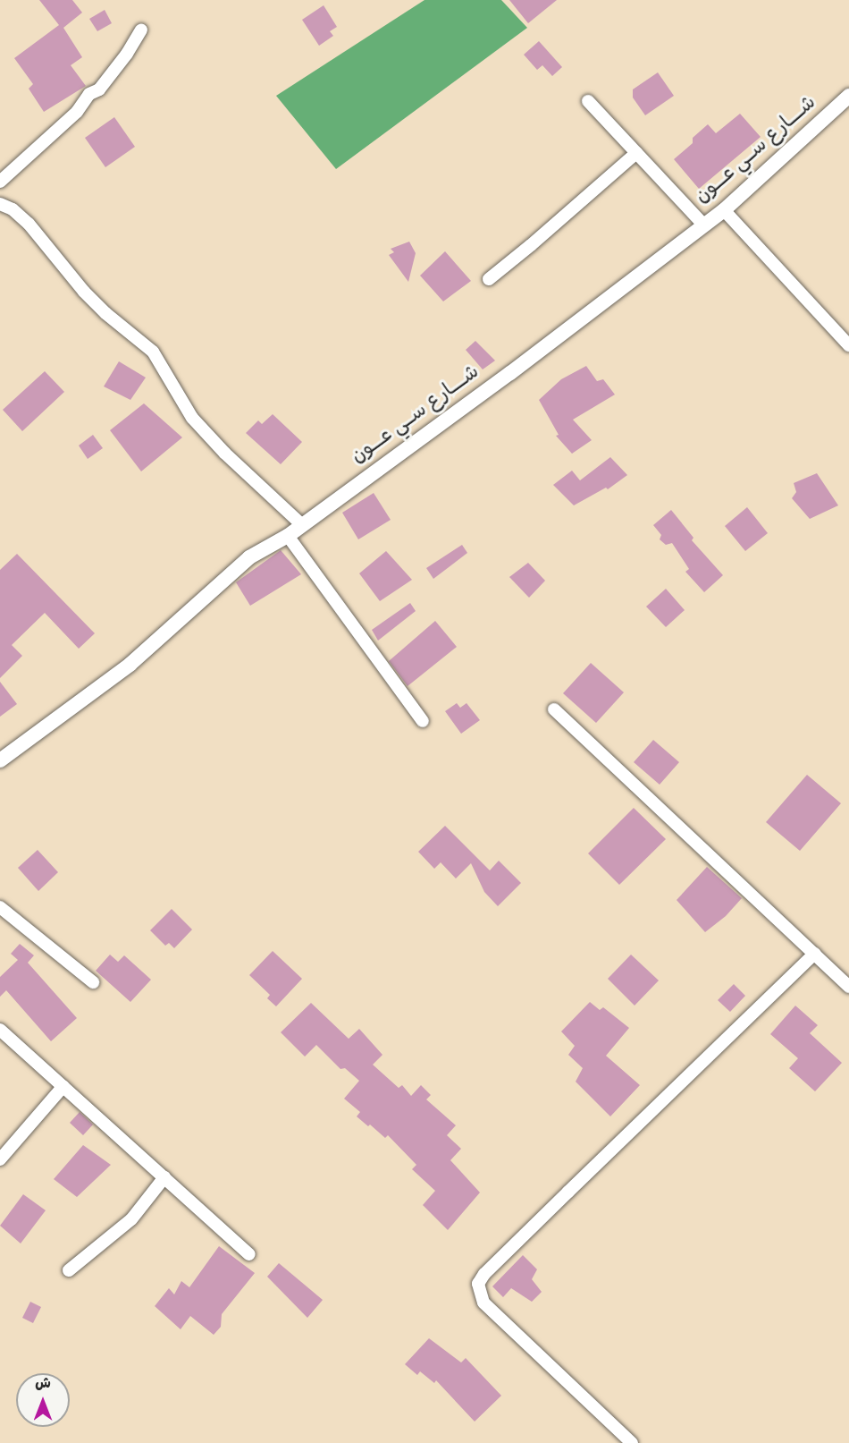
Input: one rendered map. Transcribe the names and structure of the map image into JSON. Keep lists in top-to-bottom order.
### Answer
{
  "streets": {
    "street": ["شــــارع ســي عـــون"]
  },
  "north": "top"
}
